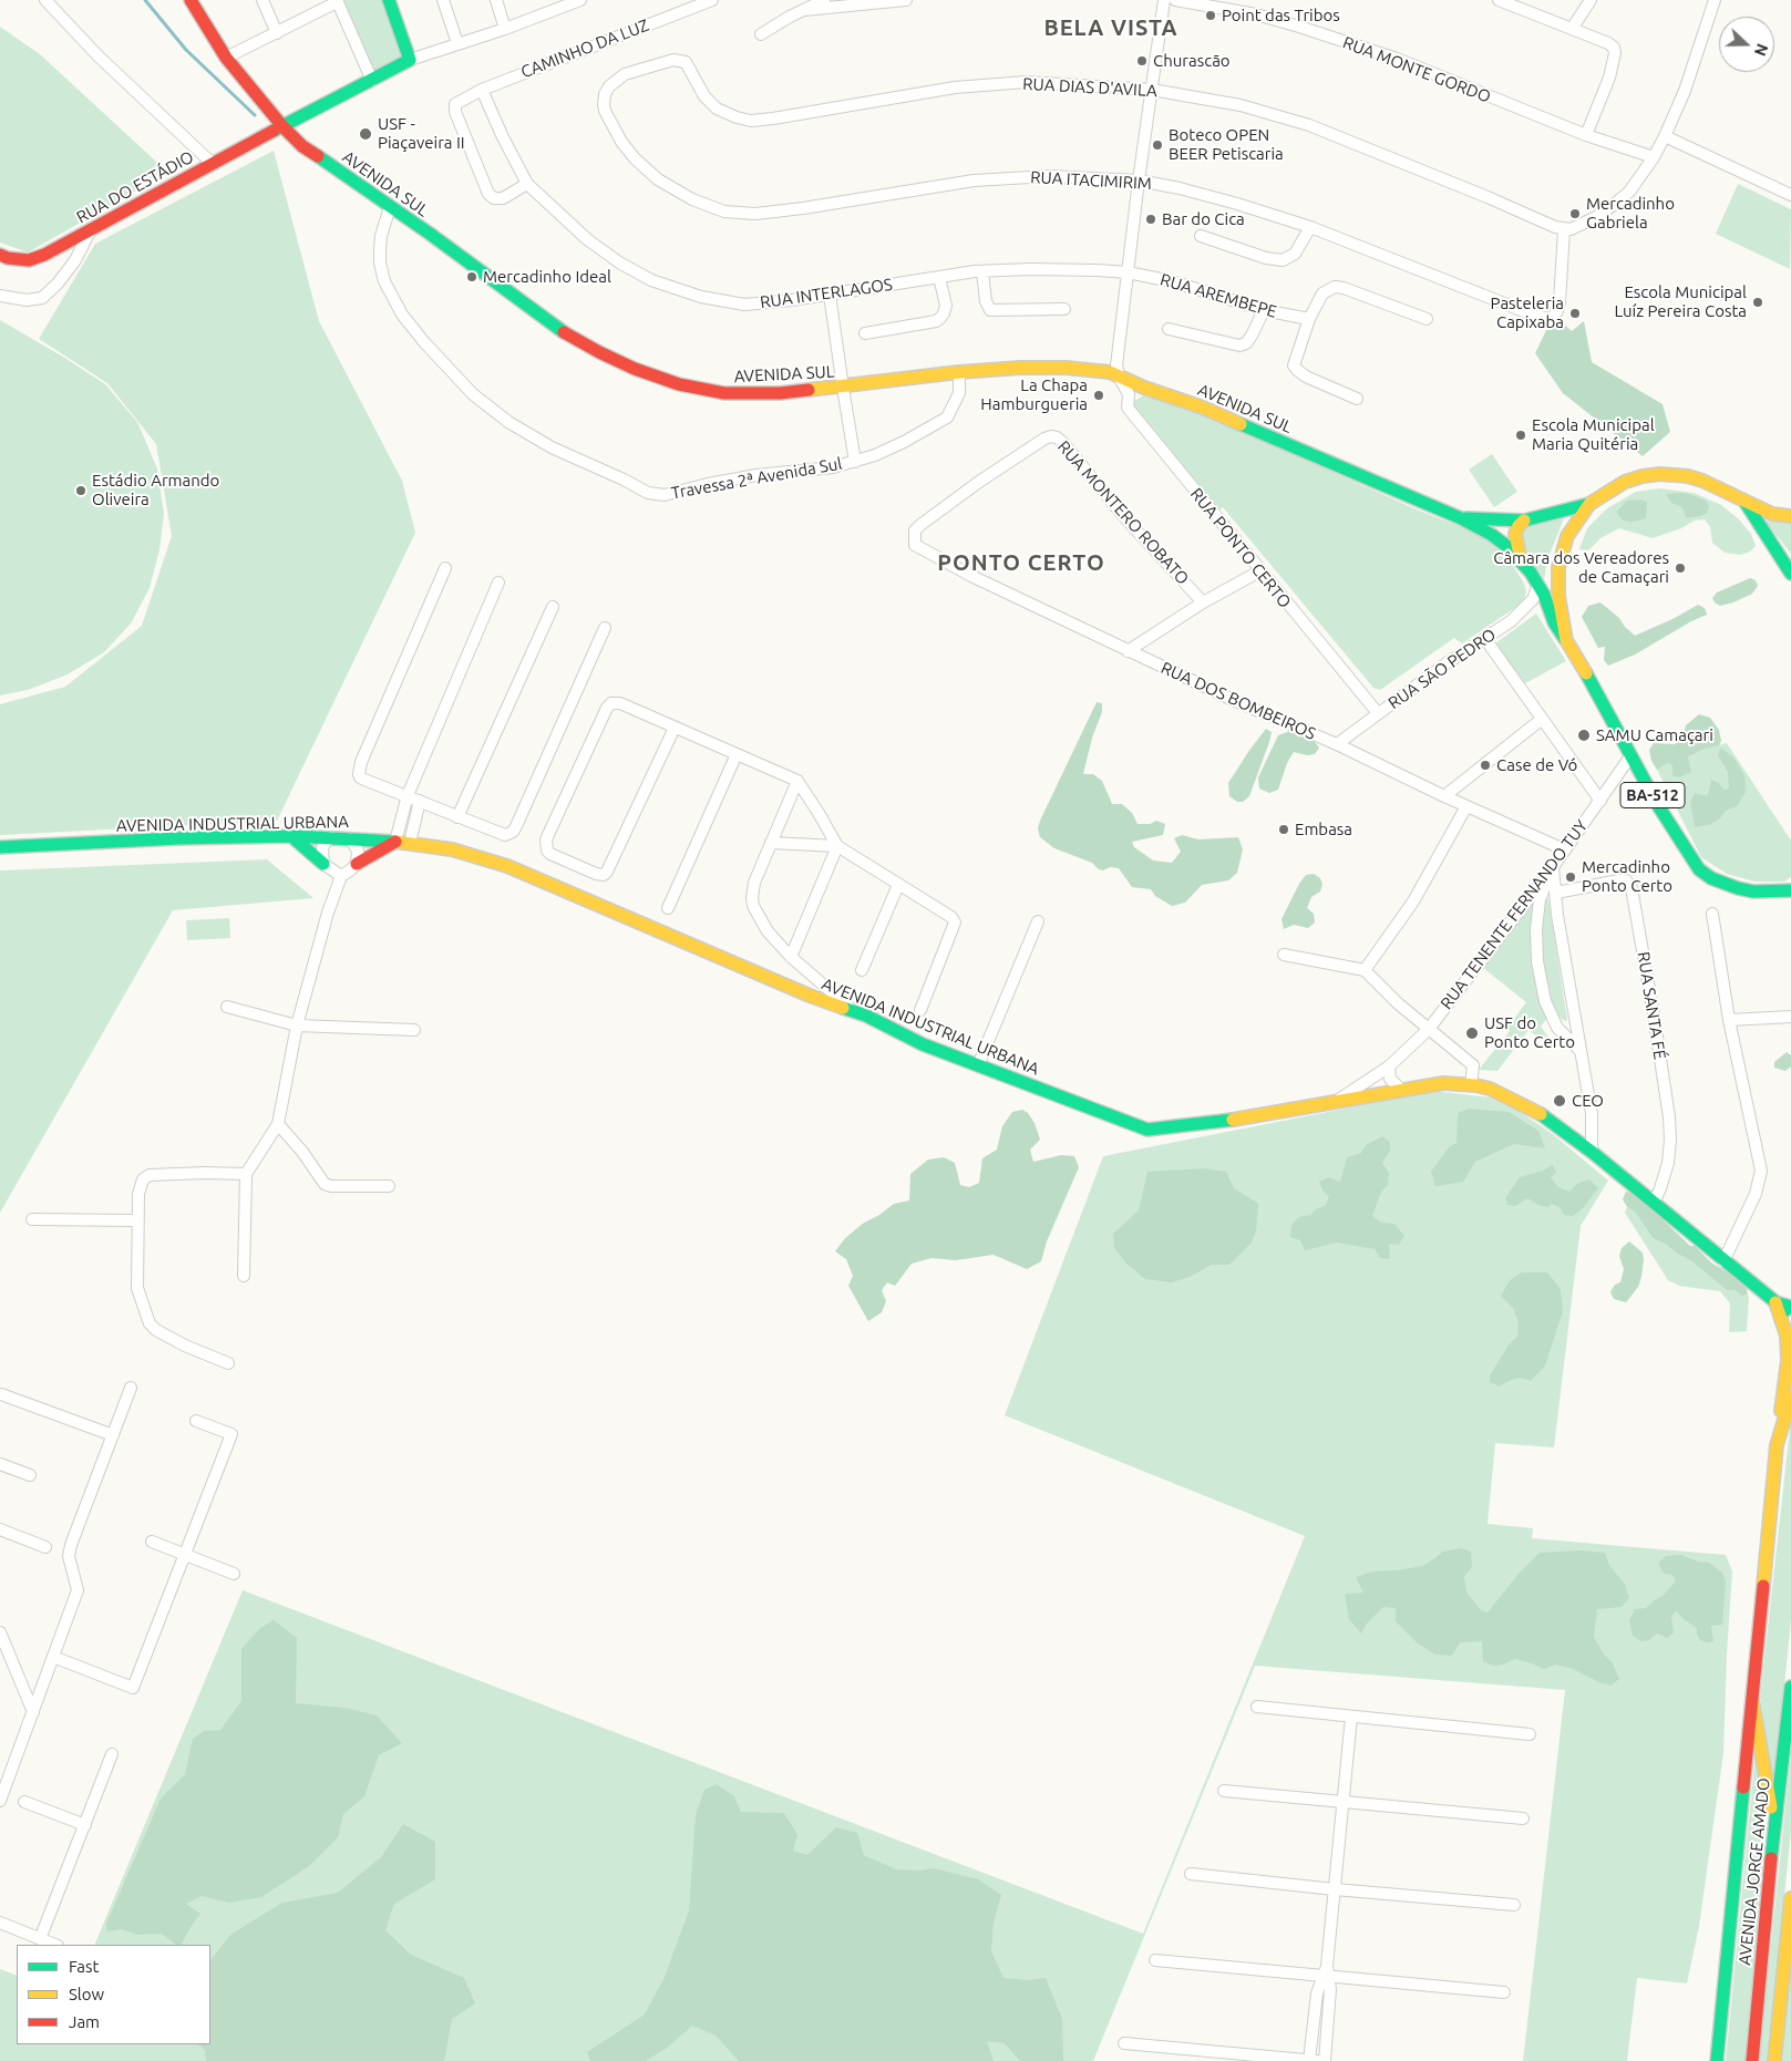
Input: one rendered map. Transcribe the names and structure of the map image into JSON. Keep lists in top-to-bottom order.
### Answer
{
  "streets": {
    "street": [
      "CAMINHO DA LUZ",
      "RUA MONTE GORDO",
      "RUA DIAS D'AVILA",
      "RUA ITACIMIRIM",
      "AVENIDA SUL",
      "RUA DO ESTÁDIO",
      "RUA INTERLAGOS",
      "RUA AREMBEPE",
      "Travessa 2ª Avenida Sul",
      "RUA MONTERO ROBATO",
      "RUA PONTO CERTO",
      "RUA SÃO PEDRO",
      "RUA DOS BOMBEIROS",
      "BA-512",
      "AVENIDA INDUSTRIAL URBANA",
      "RUA TENENTE FERNANDO TUY",
      "RUA SANTA FÉ",
      "AVENIDA JORGE AMADO"
    ]
  },
  "crossings": [
    ["CAMINHO DA LUZ", "RUA INTERLAGOS"],
    ["RUA DIAS D'AVILA", "RUA ITACIMIRIM"],
    ["RUA DIAS D'AVILA", "RUA PONTO CERTO"],
    ["RUA ITACIMIRIM", "RUA PONTO CERTO"],
    ["AVENIDA SUL", "RUA DO ESTÁDIO"],
    ["AVENIDA SUL", "Travessa 2ª Avenida Sul"],
    ["AVENIDA SUL", "RUA PONTO CERTO"],
    ["AVENIDA SUL", "RUA SÃO PEDRO"],
    ["AVENIDA SUL", "BA-512"],
    ["RUA INTERLAGOS", "RUA AREMBEPE"],
    ["RUA INTERLAGOS", "RUA PONTO CERTO"],
    ["RUA AREMBEPE", "RUA PONTO CERTO"],
    ["RUA MONTERO ROBATO", "RUA DOS BOMBEIROS"],
    ["RUA PONTO CERTO", "RUA SÃO PEDRO"],
    ["RUA SÃO PEDRO", "RUA DOS BOMBEIROS"],
    ["RUA DOS BOMBEIROS", "RUA TENENTE FERNANDO TUY"],
    ["BA-512", "RUA TENENTE FERNANDO TUY"],
    ["AVENIDA INDUSTRIAL URBANA", "RUA TENENTE FERNANDO TUY"],
    ["AVENIDA INDUSTRIAL URBANA", "RUA SANTA FÉ"]
  ],
  "districts": ["BELA VISTA", "PONTO CERTO"],
  "places": [
    "Point das Tribos",
    "Churascão",
    "USF - Piaçaveira II",
    "Boteco OPEN BEER Petiscaria",
    "Mercadinho Gabriela",
    "Bar do Cica",
    "Mercadinho Ideal",
    "Escola Municipal Luíz Pereira Costa",
    "Pasteleria Capixaba",
    "La Chapa Hamburgueria",
    "Escola Municipal Maria Quitéria",
    "Estádio Armando Oliveira",
    "Câmara dos Vereadores de Camaçari",
    "SAMU Camaçari",
    "Case de Vó",
    "Embasa",
    "Mercadinho Ponto Certo",
    "USF do Ponto Certo",
    "CEO"
  ],
  "legend": ["Fast", "Slow", "Jam"],
  "north": "right"
}
